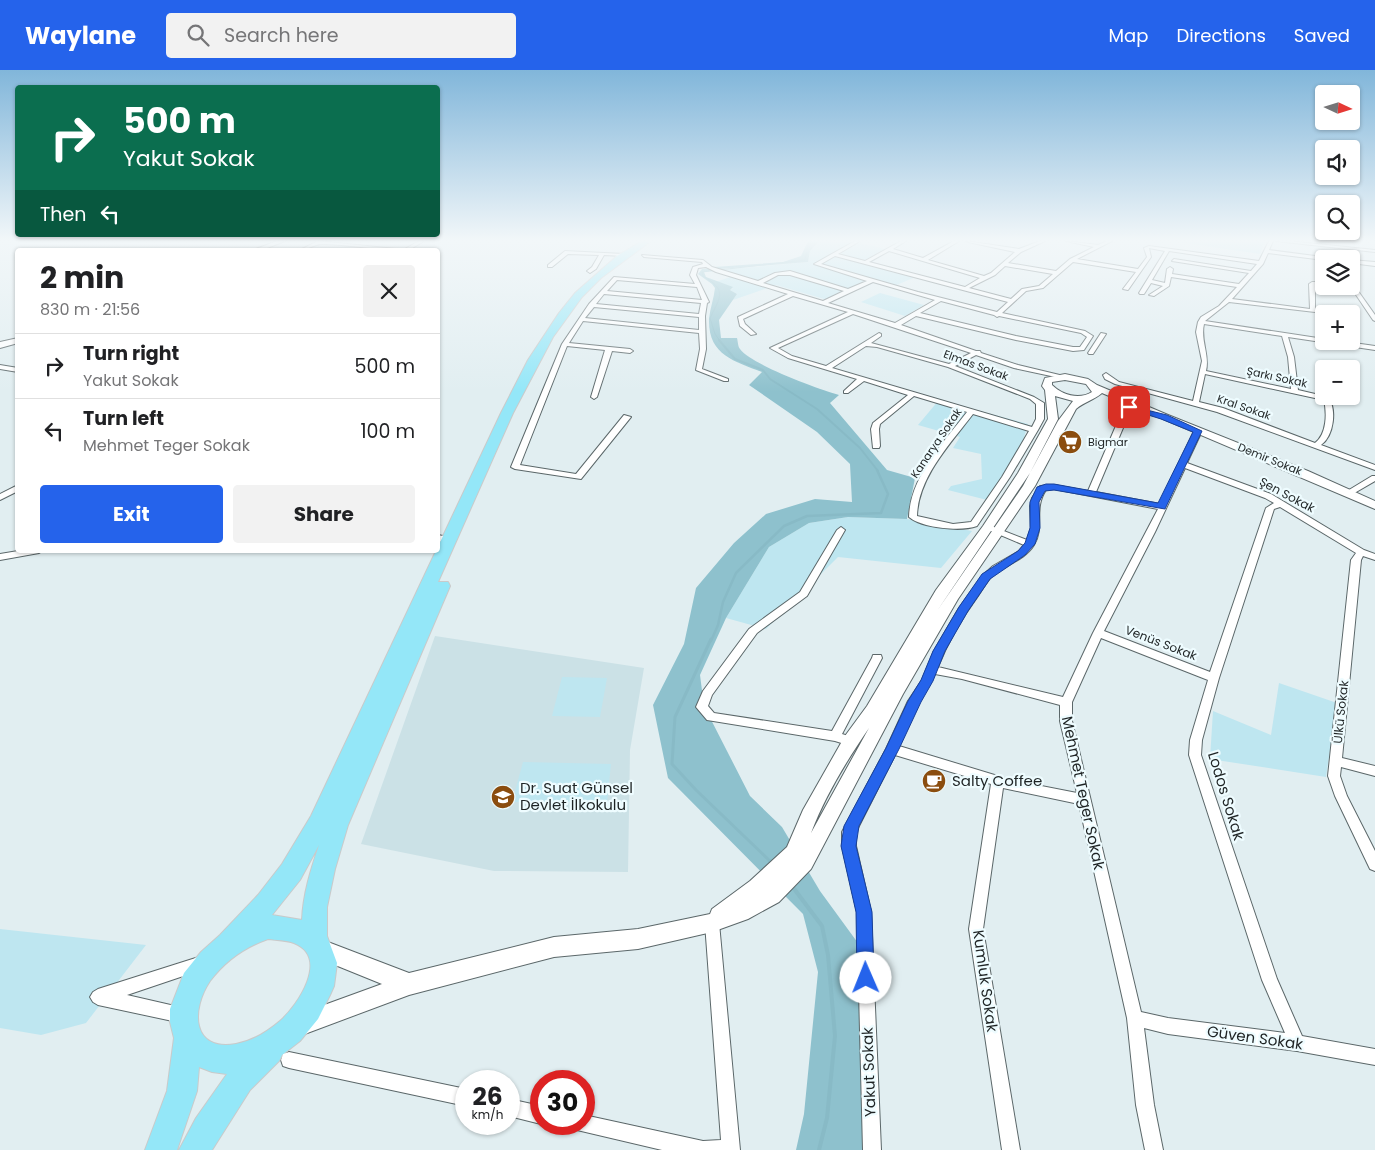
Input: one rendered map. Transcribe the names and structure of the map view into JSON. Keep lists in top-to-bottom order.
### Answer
{
  "streets": {
    "street": [
      "Elmas Sokak",
      "Şarkı Sokak",
      "Kral Sokak",
      "Kanarya Sokak",
      "Demir Sokak",
      "Şen Sokak",
      "Venüs Sokak",
      "Ülkü Sokak",
      "Mehmet Teger Sokak",
      "Lodos Sokak",
      "Kumluk Sokak",
      "Güven Sokak",
      "Yakut Sokak"
    ]
  },
  "crossings": [
    ["Elmas Sokak", "Kanarya Sokak"],
    ["Şarkı Sokak", "Kral Sokak"],
    ["Demir Sokak", "Mehmet Teger Sokak"],
    ["Şen Sokak", "Ülkü Sokak"],
    ["Şen Sokak", "Mehmet Teger Sokak"],
    ["Şen Sokak", "Lodos Sokak"],
    ["Venüs Sokak", "Mehmet Teger Sokak"],
    ["Venüs Sokak", "Lodos Sokak"],
    ["Mehmet Teger Sokak", "Güven Sokak"],
    ["Lodos Sokak", "Güven Sokak"]
  ],
  "places": {
    "supermarket": ["Bigmar"],
    "cafe": ["Salty Coffee"],
    "school or university": ["Dr. Suat Günsel Devlet İlkokulu"]
  },
  "north": "right",
  "page": {
    "header": "Waylane",
    "search": "Search here",
    "nav": ["Map", "Directions", "Saved"],
    "map_buttons": ["+", "−"],
    "turn": ["500 m", "Yakut Sokak"],
    "then": "Then",
    "heading": ["2 min", "830 m · 21:56"],
    "list": [
      {
        "name": "Turn right",
        "note": "Yakut Sokak",
        "value": "500 m"
      },
      {
        "name": "Turn left",
        "note": "Mehmet Teger Sokak",
        "value": "100 m"
      }
    ],
    "buttons": ["Exit", "Share"],
    "speed": "26 km/h",
    "limit": "30"
  }
}
